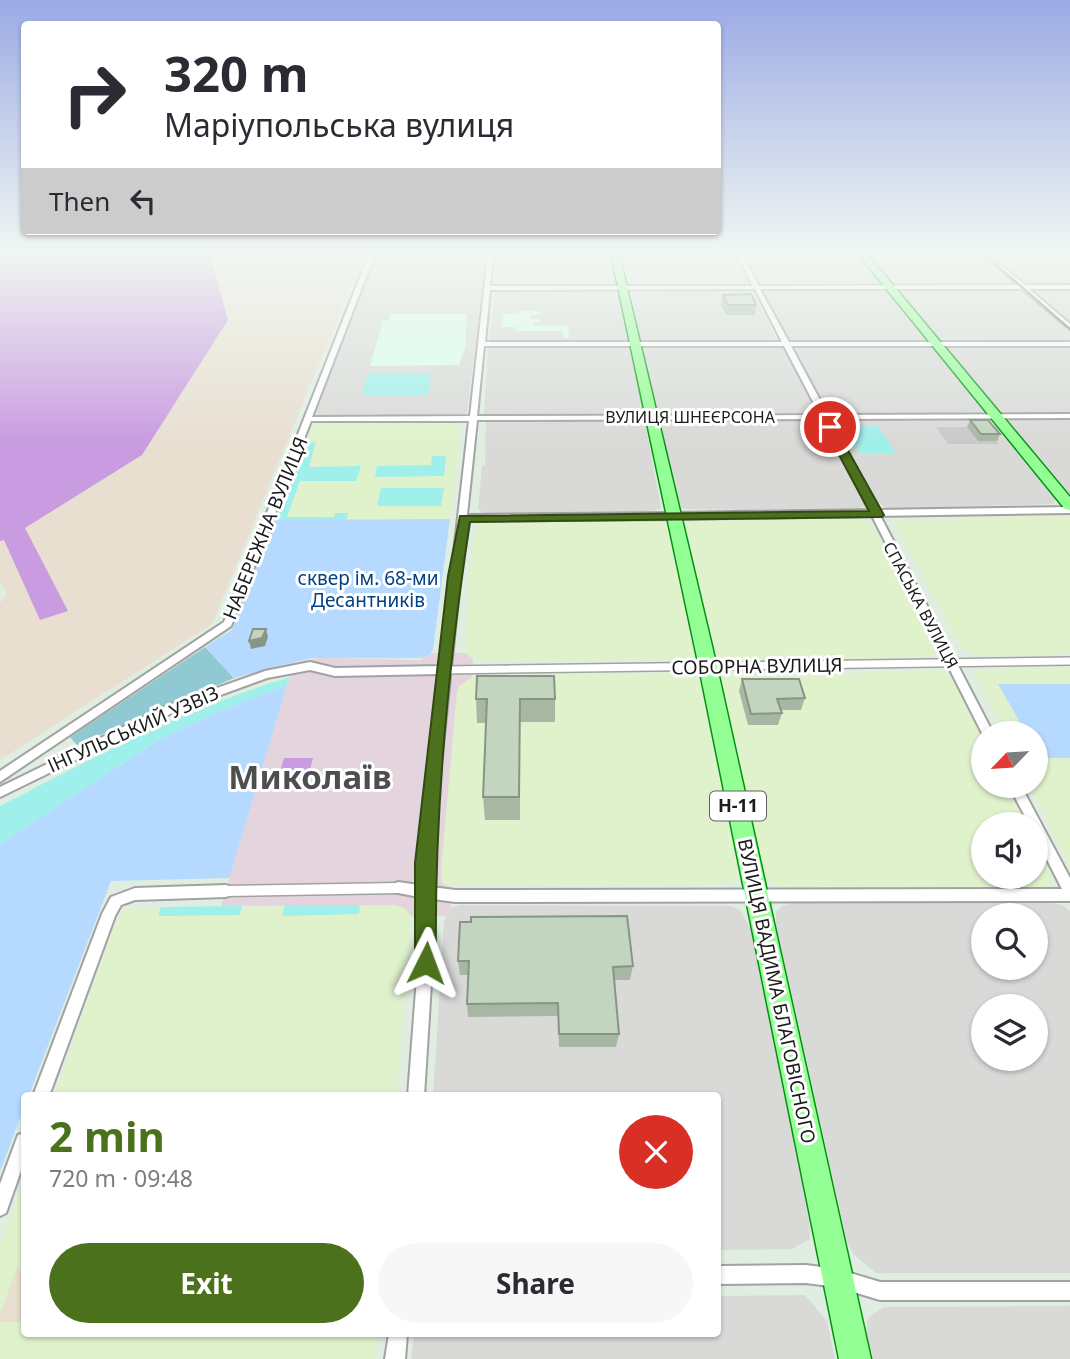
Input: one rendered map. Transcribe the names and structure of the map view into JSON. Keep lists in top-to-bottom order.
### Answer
{
  "streets": {
    "main road": ["Н-11", "ВУЛИЦЯ ВАДИМА БЛАГОВІСНОГО"],
    "street": [
      "ВУЛИЦЯ ШНЕЄРСОНА",
      "НАБЕРЕЖНА ВУЛИЦЯ",
      "СПАСЬКА ВУЛИЦЯ",
      "СОБОРНА ВУЛИЦЯ",
      "ІНГУЛЬСЬКИЙ УЗВІЗ"
    ]
  },
  "crossings": [
    ["ВУЛИЦЯ ШНЕЄРСОНА", "НАБЕРЕЖНА ВУЛИЦЯ"],
    ["ВУЛИЦЯ ШНЕЄРСОНА", "СПАСЬКА ВУЛИЦЯ"],
    ["ВУЛИЦЯ ШНЕЄРСОНА", "ВУЛИЦЯ ВАДИМА БЛАГОВІСНОГО"],
    ["СПАСЬКА ВУЛИЦЯ", "СОБОРНА ВУЛИЦЯ"],
    ["СОБОРНА ВУЛИЦЯ", "ІНГУЛЬСЬКИЙ УЗВІЗ"],
    ["СОБОРНА ВУЛИЦЯ", "ВУЛИЦЯ ВАДИМА БЛАГОВІСНОГО"]
  ],
  "districts": ["Миколаїв"],
  "parks": ["сквер ім. 68-ми Десантників"],
  "north": "bottom left",
  "page": {
    "turn": ["320 m", "Маріупольська вулиця"],
    "then": "Then",
    "heading": ["2 min", "720 m · 09:48"],
    "buttons": ["Exit", "Share"]
  }
}
